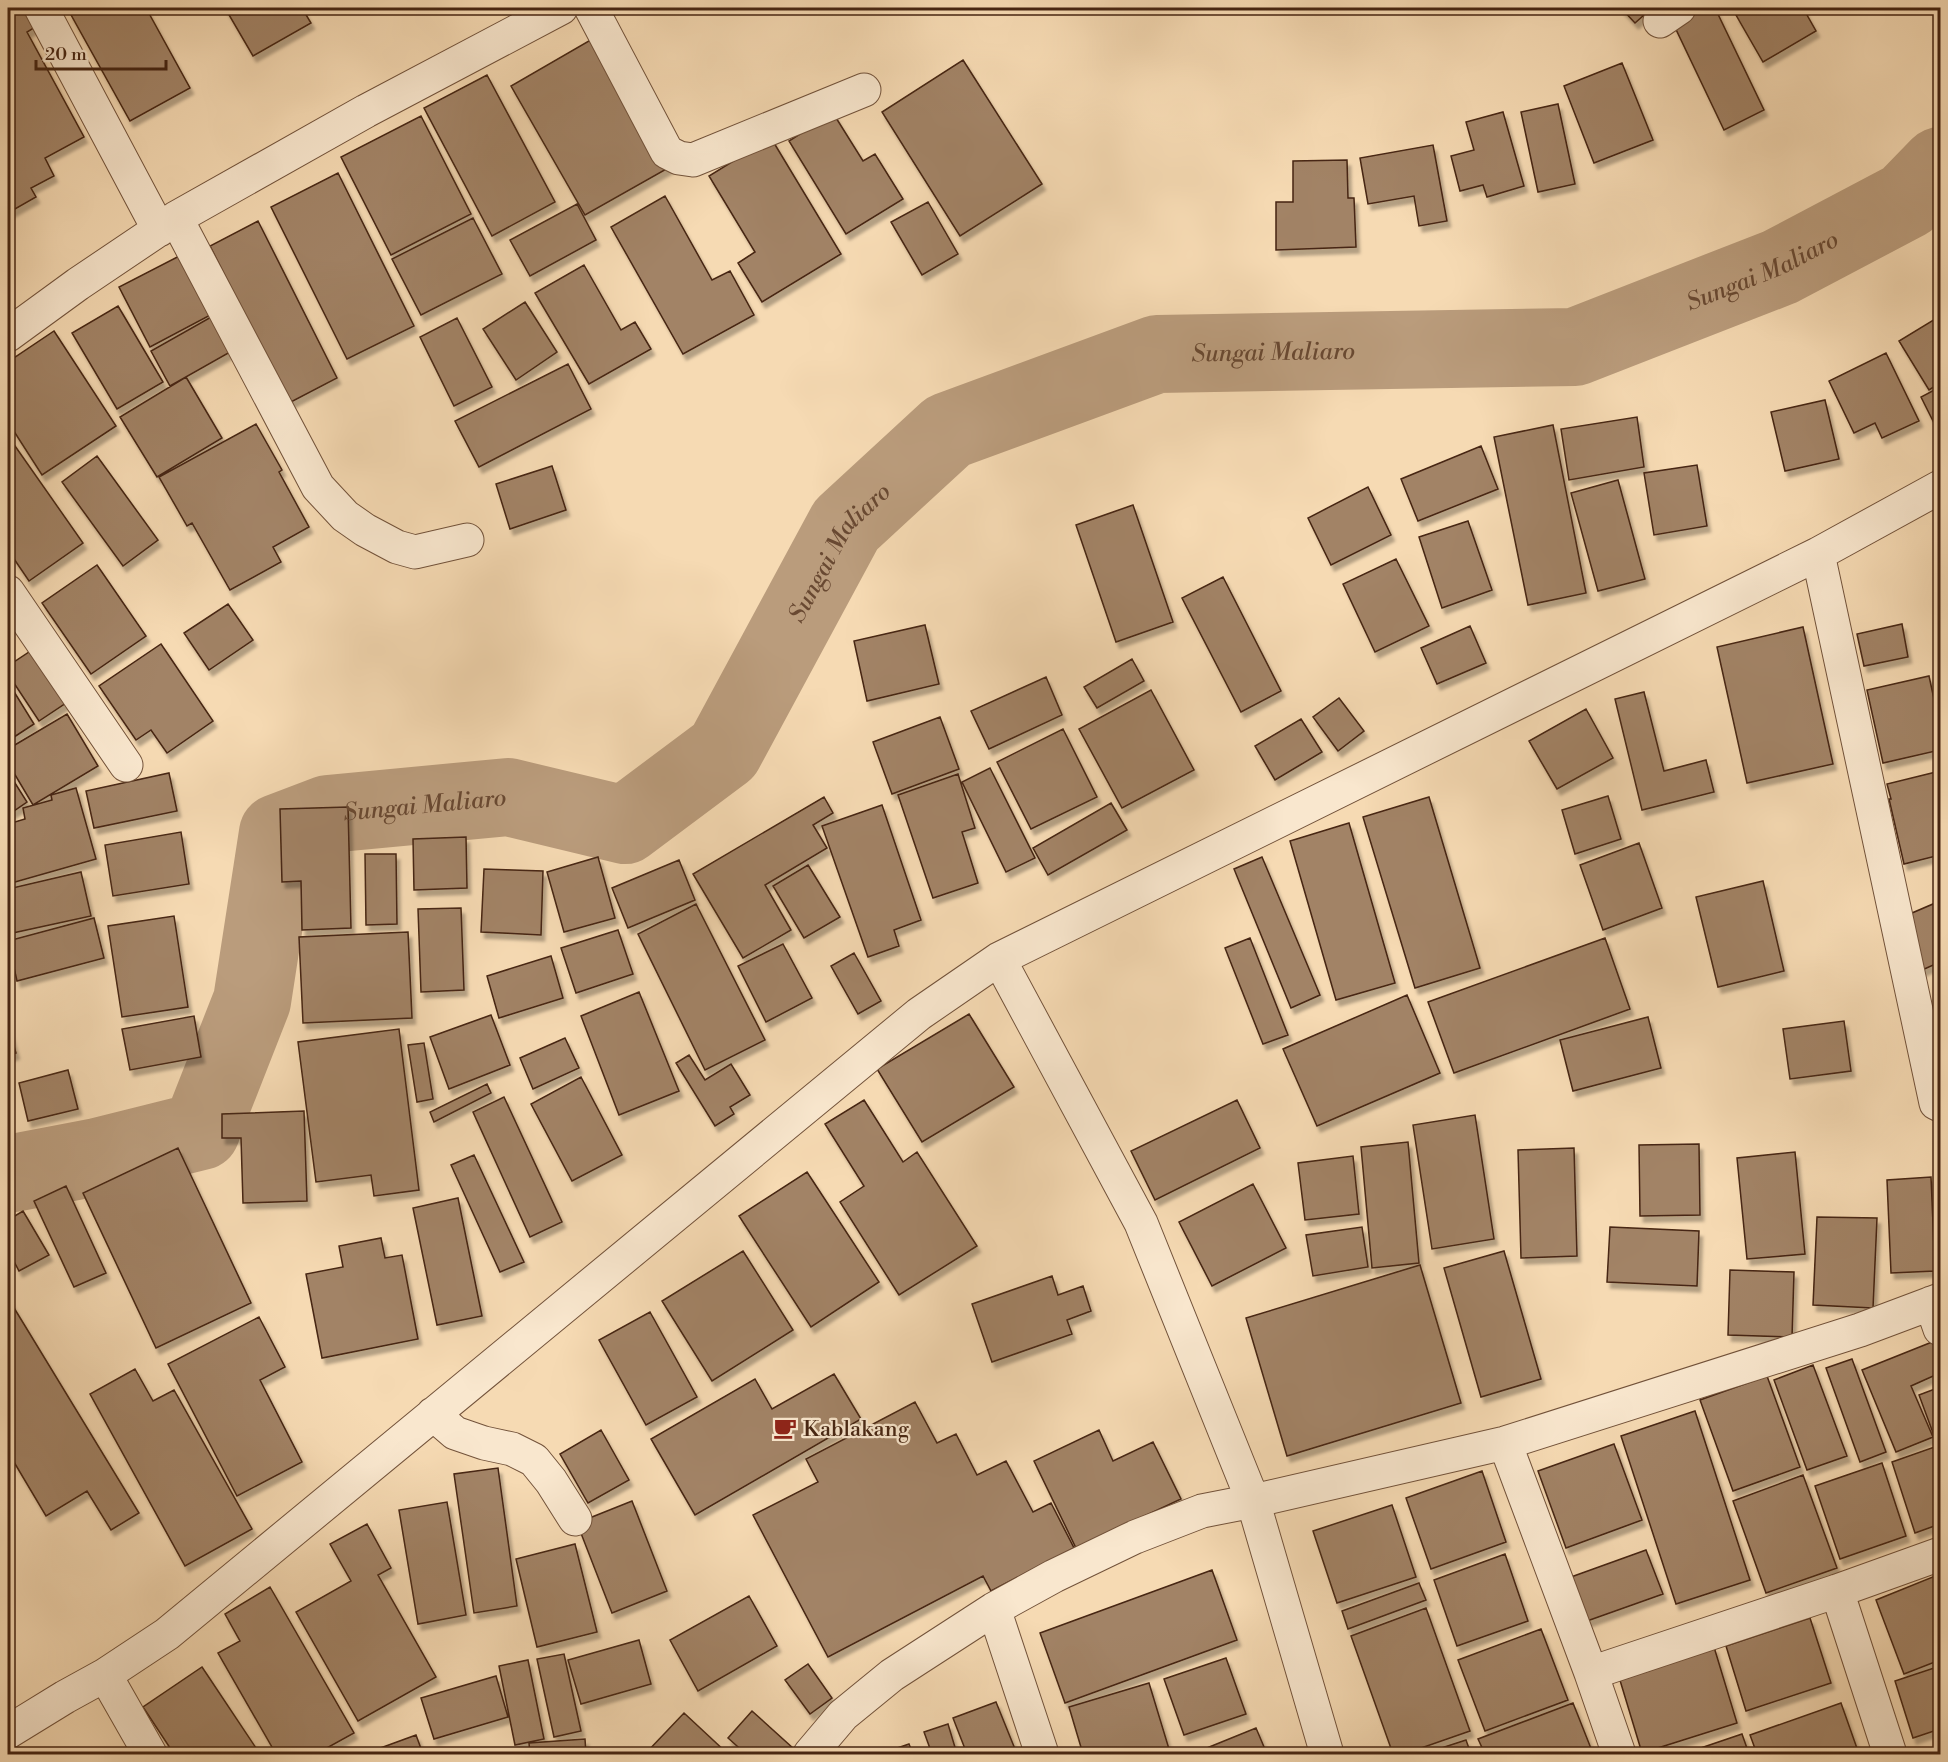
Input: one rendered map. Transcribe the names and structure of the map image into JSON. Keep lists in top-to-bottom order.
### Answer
{
  "water": ["Sungai Maliaro"],
  "places": {
    "cafe": ["Kablakang"]
  },
  "scale_bar": "20 m"
}
